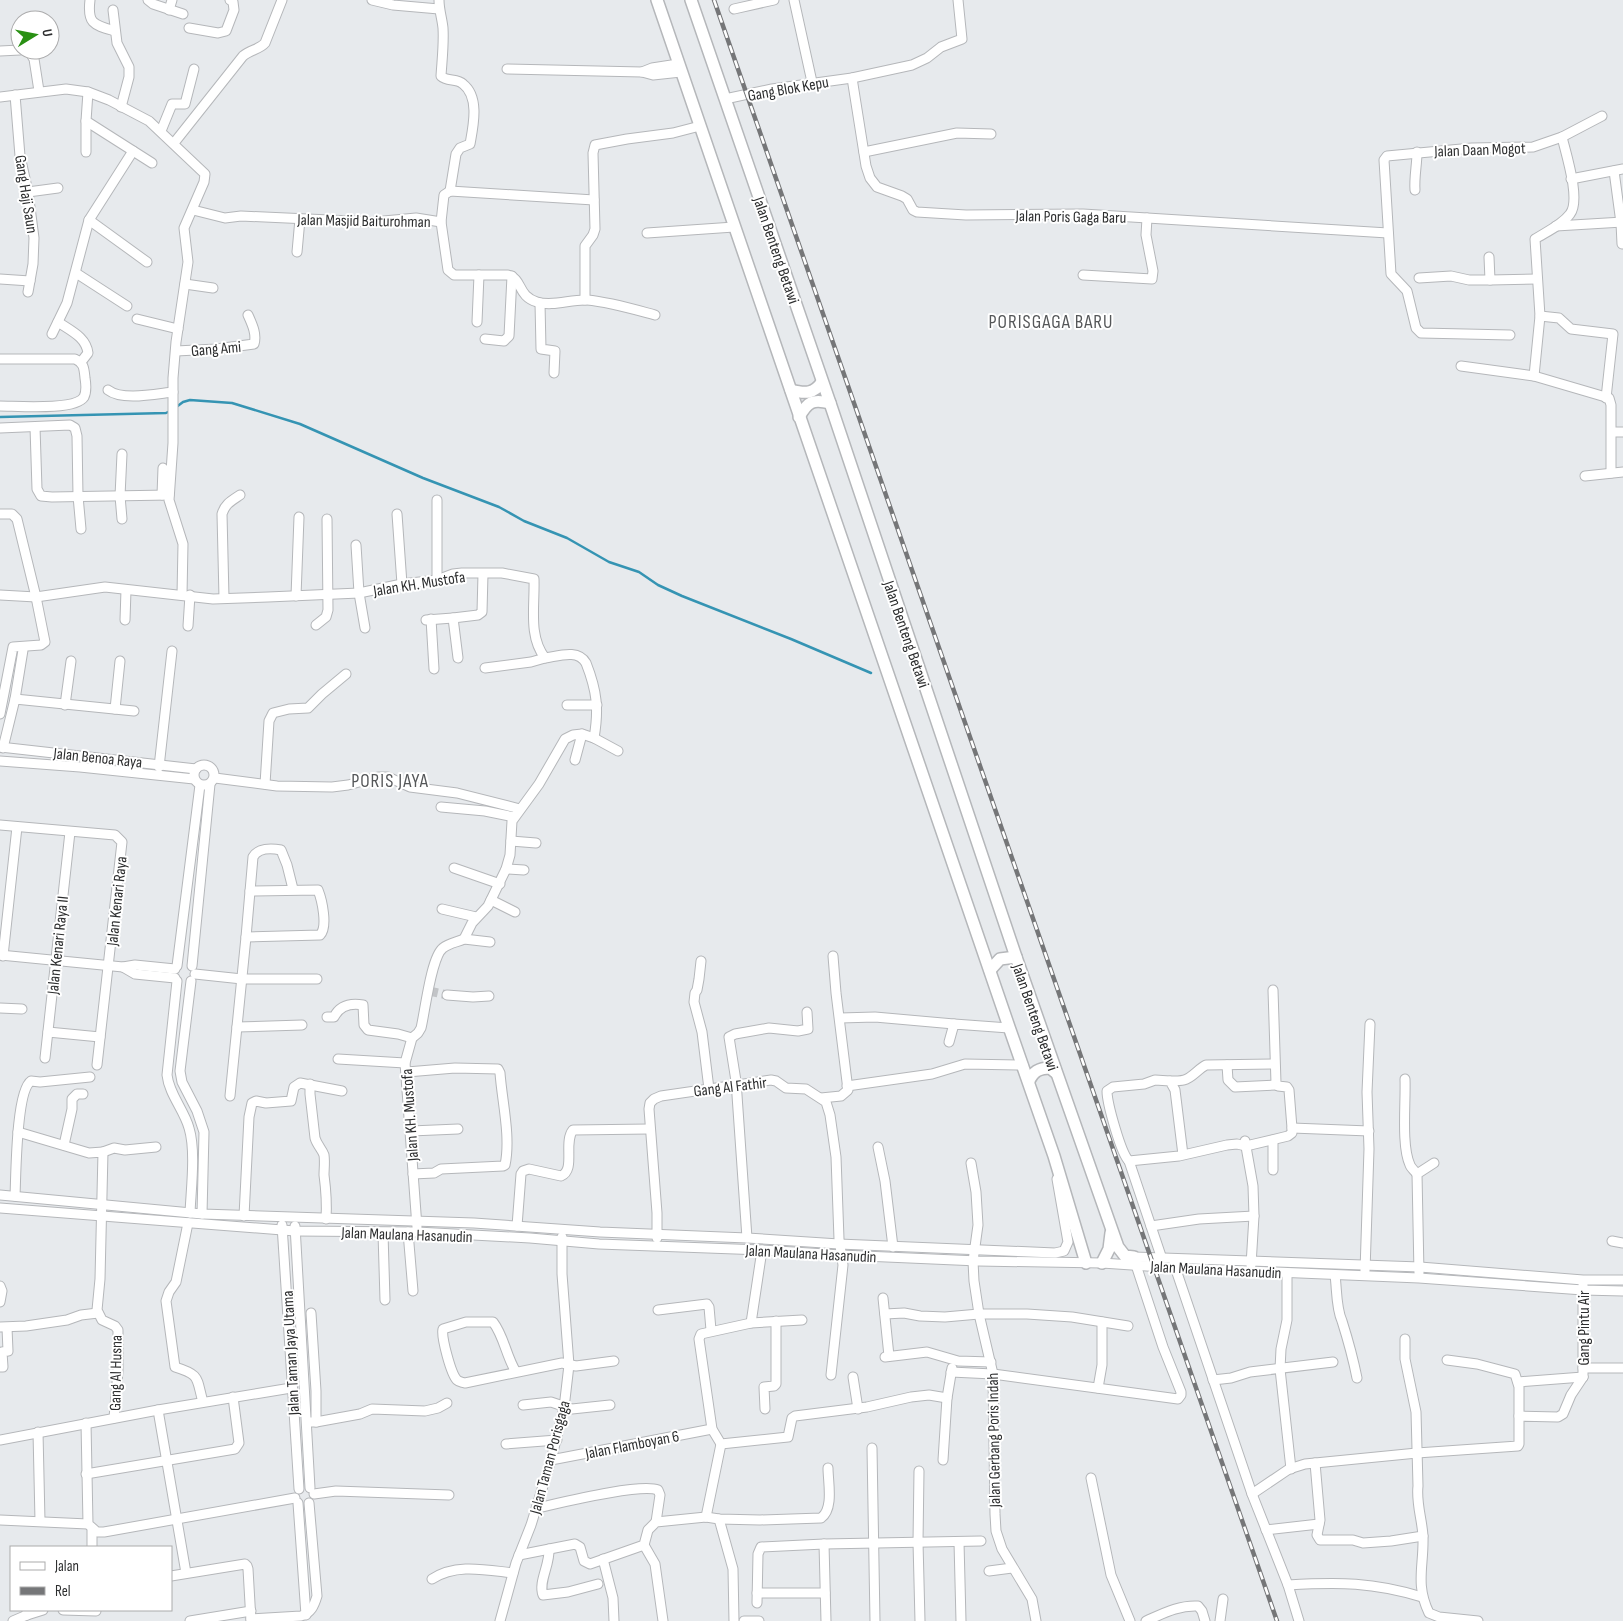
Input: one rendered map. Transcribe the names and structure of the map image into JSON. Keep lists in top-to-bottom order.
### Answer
{
  "streets": {
    "main road": ["Jalan Benteng Betawi"],
    "street": [
      "Gang Blok Kepu",
      "Jalan Daan Mogot",
      "Gang Haji Saun",
      "Jalan Poris Gaga Baru",
      "Jalan Masjid Baiturohman",
      "Gang Ami",
      "Jalan KH. Mustofa",
      "Jalan Benoa Raya",
      "Jalan Kenari Raya",
      "Jalan Kenari Raya II",
      "Gang Al Fathir",
      "Jalan Maulana Hasanudin",
      "Gang Pintu Air",
      "Jalan Taman Jaya Utama",
      "Gang Al Husna",
      "Jalan Gerbang Poris Indah",
      "Jalan Flamboyan 6",
      "Jalan Taman Porisgaga"
    ]
  },
  "crossings": [
    ["Gang Blok Kepu", "Jalan Poris Gaga Baru"],
    ["Gang Blok Kepu", "Jalan Benteng Betawi"],
    ["Jalan Daan Mogot", "Jalan Poris Gaga Baru"],
    ["Jalan Benteng Betawi", "Jalan Maulana Hasanudin"],
    ["Jalan KH. Mustofa", "Jalan Maulana Hasanudin"],
    ["Jalan Kenari Raya", "Jalan Kenari Raya II"],
    ["Gang Al Fathir", "Jalan Maulana Hasanudin"],
    ["Jalan Maulana Hasanudin", "Gang Pintu Air"],
    ["Jalan Maulana Hasanudin", "Jalan Taman Jaya Utama"],
    ["Jalan Maulana Hasanudin", "Gang Al Husna"],
    ["Jalan Maulana Hasanudin", "Jalan Gerbang Poris Indah"],
    ["Jalan Maulana Hasanudin", "Jalan Taman Porisgaga"],
    ["Jalan Flamboyan 6", "Jalan Taman Porisgaga"]
  ],
  "districts": ["PORISGAGA BARU", "PORIS JAYA"],
  "legend": ["Jalan", "Rel"],
  "north": "right"
}
